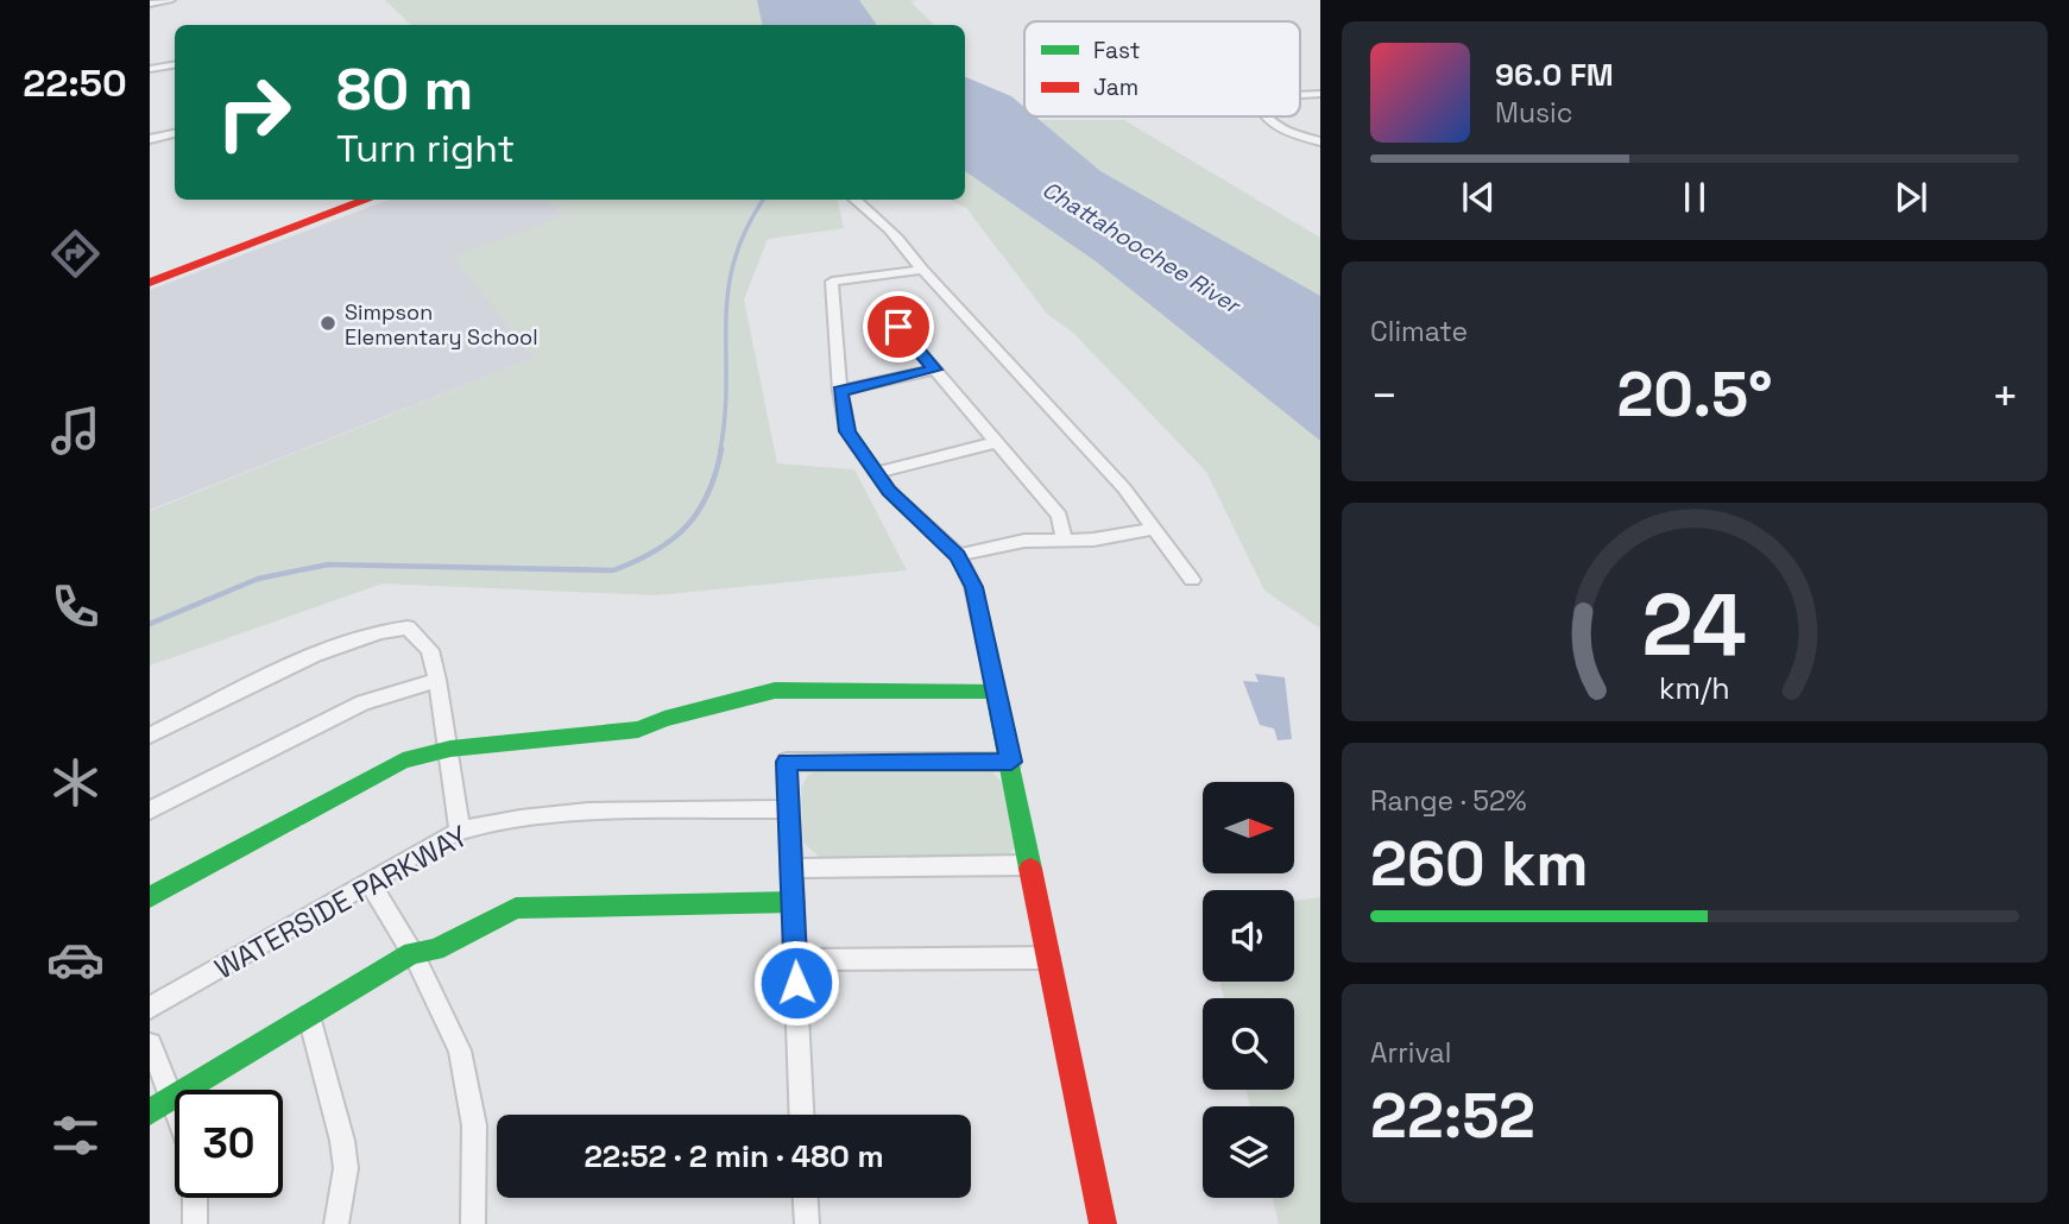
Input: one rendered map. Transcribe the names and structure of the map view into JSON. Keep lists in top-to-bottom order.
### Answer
{
  "streets": {
    "street": ["WATERSIDE PARKWAY"]
  },
  "water": ["Chattahoochee River"],
  "places": ["Simpson Elementary School"],
  "legend": ["Fast", "Jam"],
  "north": "right",
  "page": {
    "tabs": "22:50",
    "turn": ["80 m", "Turn right"],
    "song": ["96.0 FM", "Music"],
    "tile": [
      "Climate",
      ["Range · 52%", "260 km"],
      ["Arrival", "22:52"]
    ],
    "heat": ["−", "20.5°", "+"],
    "limit": "30",
    "trip": "22:52 · 2 min · 480 m",
    "gauge": ["24", "km/h"]
  }
}
